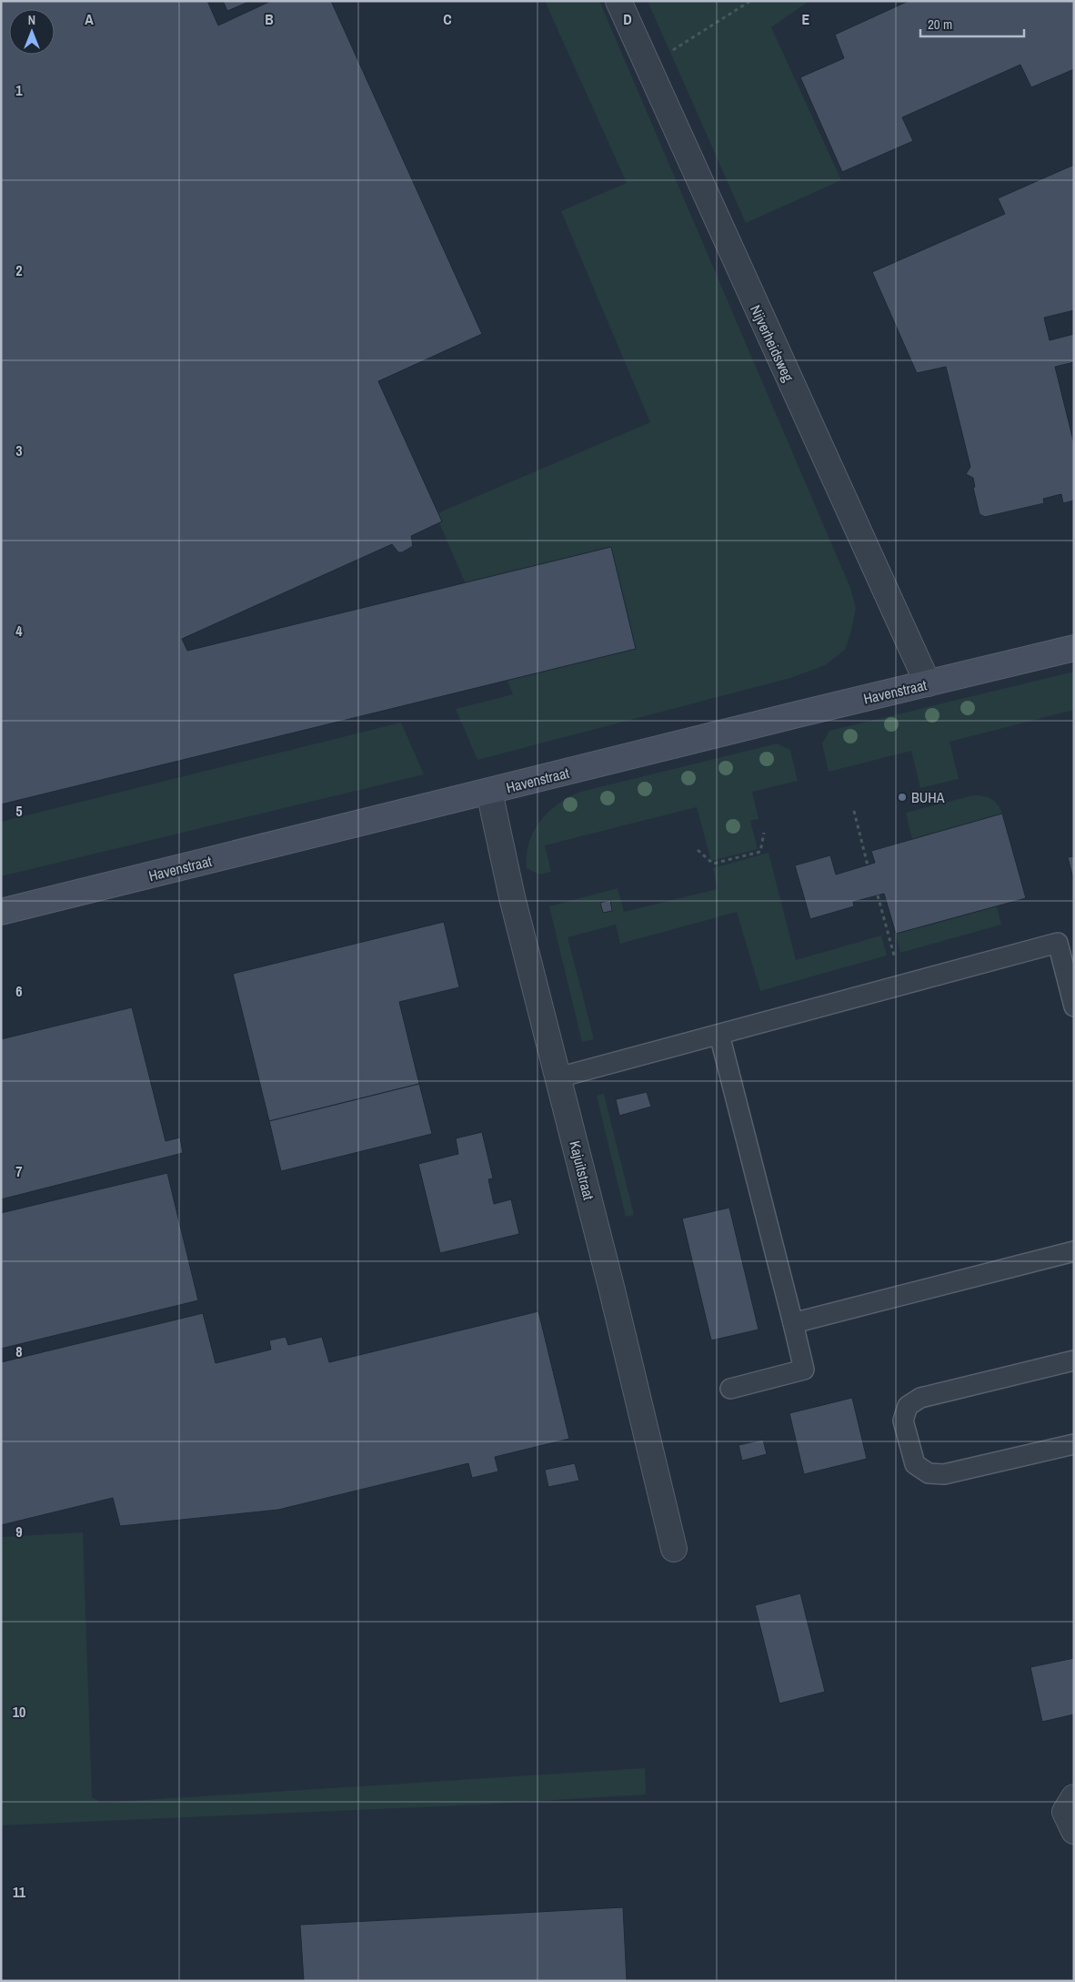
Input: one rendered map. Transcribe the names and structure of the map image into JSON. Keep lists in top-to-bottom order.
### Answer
{
  "streets": {
    "street": ["Nijverheidsweg", "Havenstraat", "Kajuitstraat"]
  },
  "crossings": [
    ["Nijverheidsweg", "Havenstraat"],
    ["Havenstraat", "Kajuitstraat"]
  ],
  "places": ["BUHA"],
  "scale_bar": "20 m",
  "north": "top",
  "grid": {
    "columns": [
      "A",
      "B",
      "C",
      "D",
      "E"
    ],
    "rows": [
      "1",
      "2",
      "3",
      "4",
      "5",
      "6",
      "7",
      "8",
      "9",
      "10",
      "11"
    ]
  }
}
